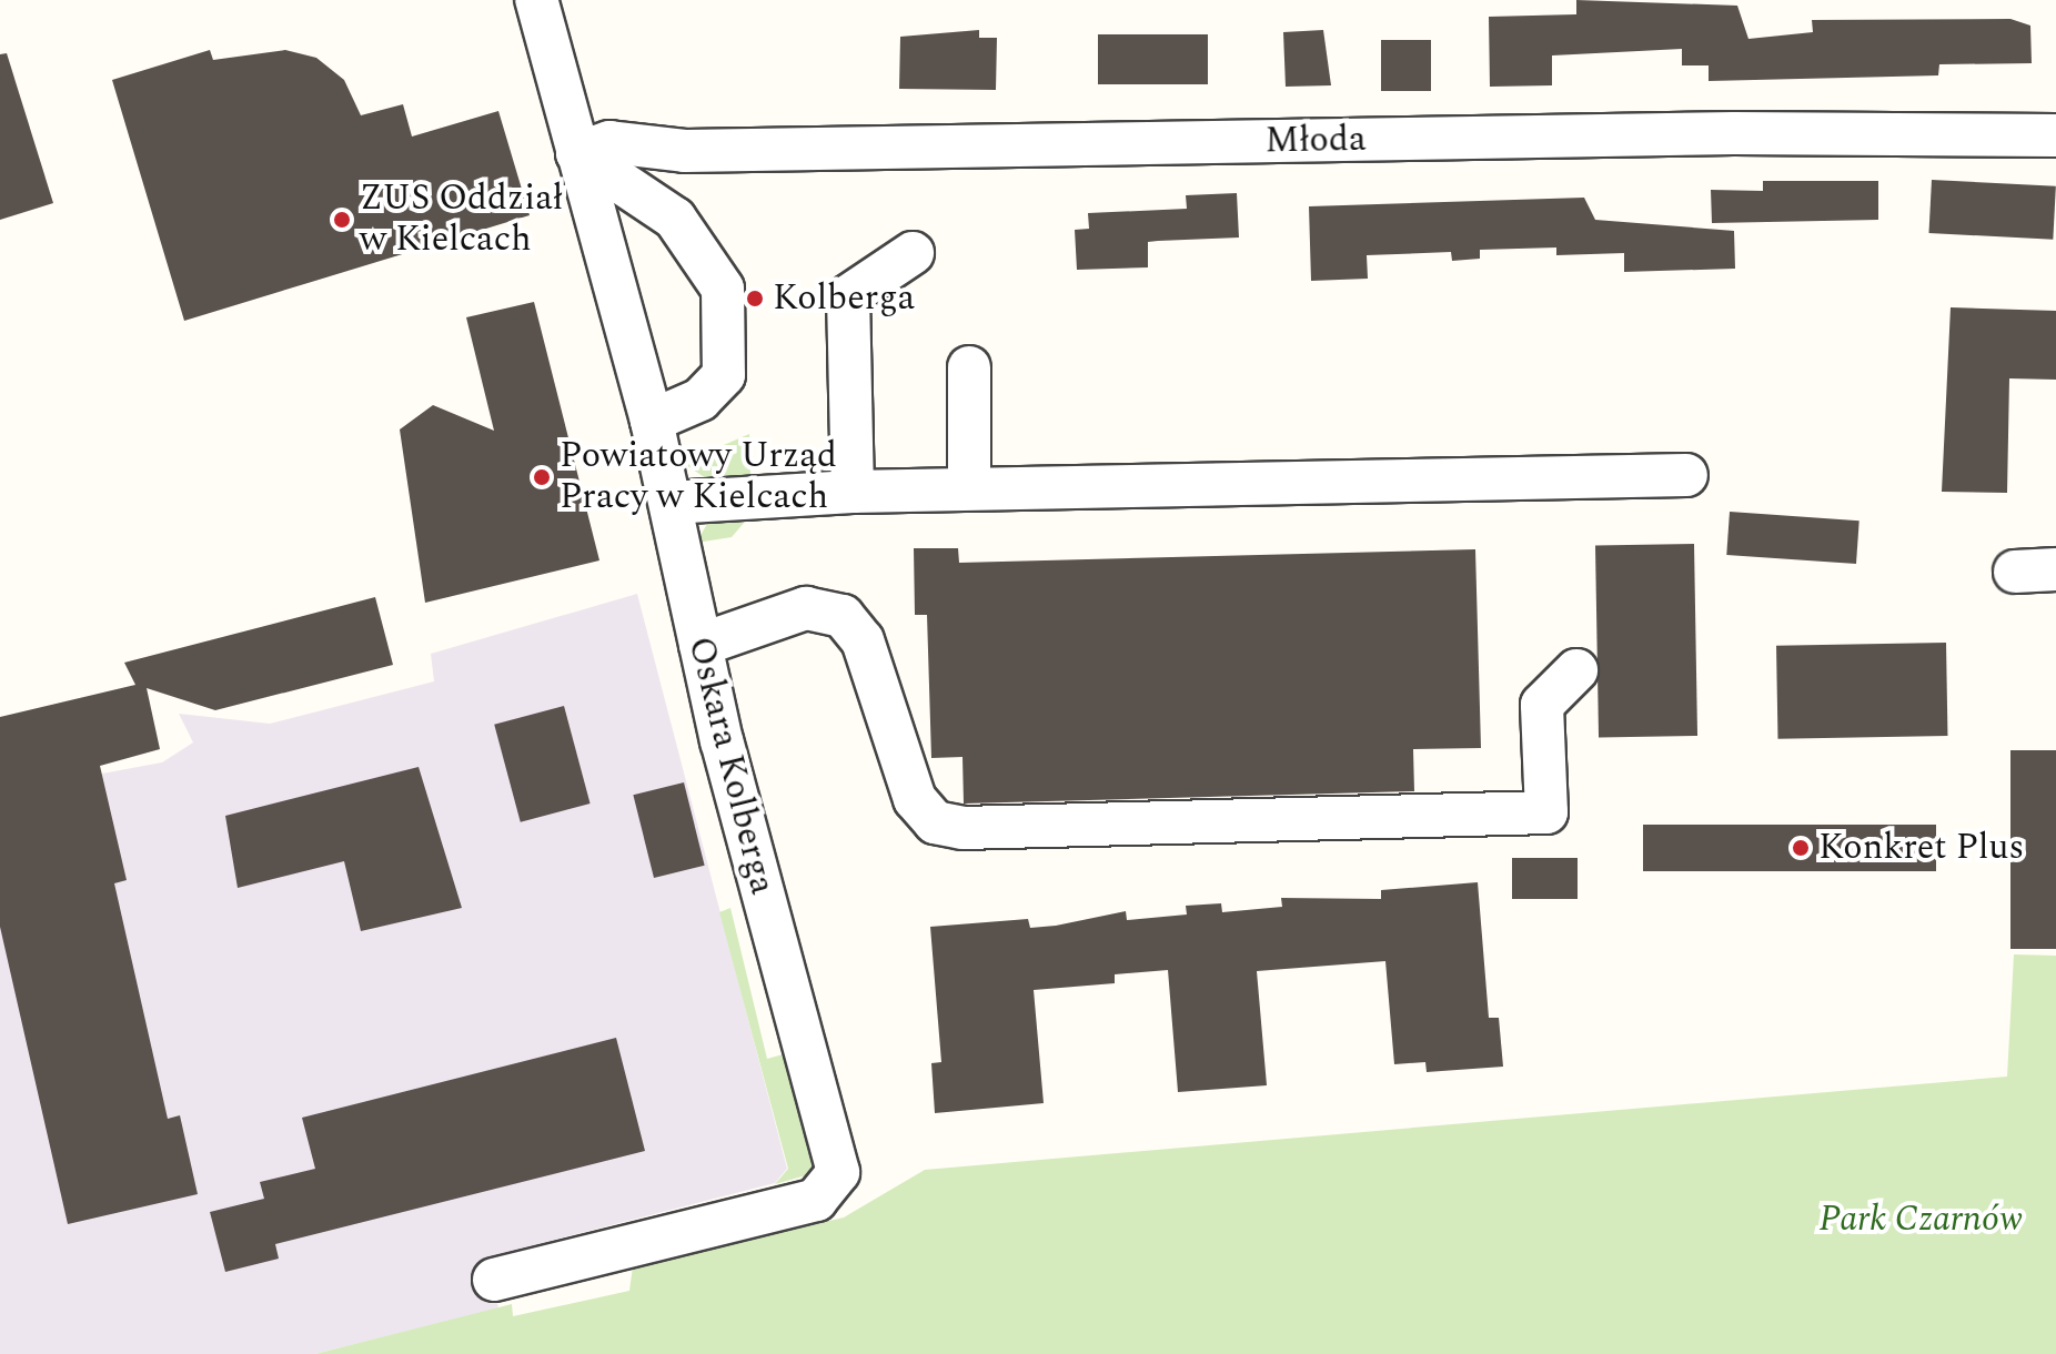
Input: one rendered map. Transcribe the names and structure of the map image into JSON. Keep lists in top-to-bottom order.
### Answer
{
  "streets": {
    "street": ["Młoda", "Oskara Kolberga"]
  },
  "crossings": [
    ["Młoda", "Oskara Kolberga"]
  ],
  "parks": ["Park Czarnów"],
  "places": [
    "ZUS Oddział w Kielcach",
    "Kolberga",
    "Powiatowy Urząd Pracy w Kielcach",
    "Konkret Plus"
  ]
}
